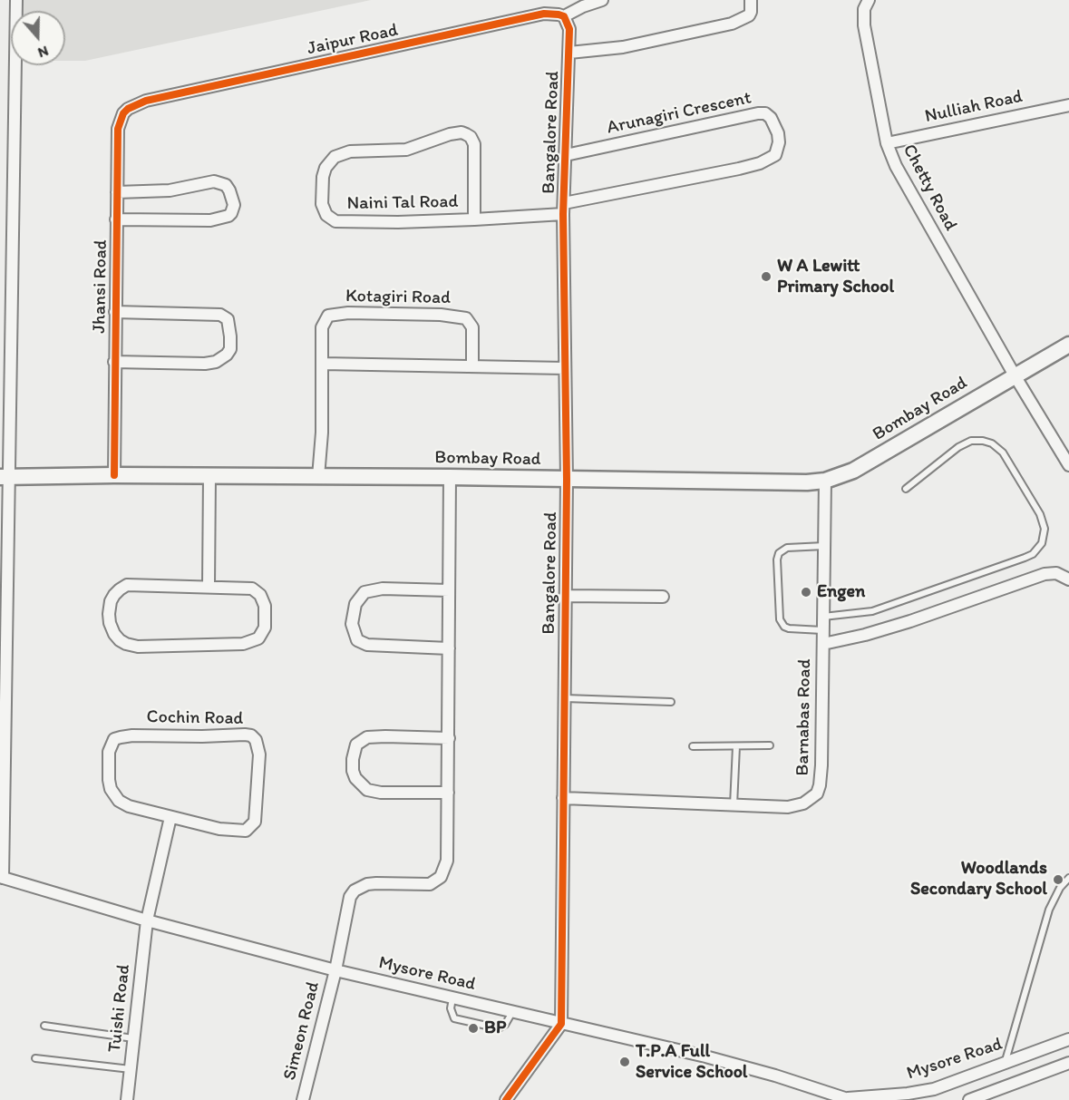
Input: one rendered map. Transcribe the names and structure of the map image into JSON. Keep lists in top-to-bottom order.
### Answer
{
  "streets": {
    "street": [
      "Jaipur Road",
      "Nulliah Road",
      "Arunagiri Crescent",
      "Bangalore Road",
      "Chetty Road",
      "Naini Tal Road",
      "Jhansi Road",
      "Kotagiri Road",
      "Bombay Road",
      "Barnabas Road",
      "Cochin Road",
      "Mysore Road",
      "Tuishi Road",
      "Simeon Road"
    ]
  },
  "crossings": [
    ["Jaipur Road", "Bangalore Road"],
    ["Jaipur Road", "Jhansi Road"],
    ["Nulliah Road", "Chetty Road"],
    ["Arunagiri Crescent", "Bangalore Road"],
    ["Arunagiri Crescent", "Naini Tal Road"],
    ["Bangalore Road", "Naini Tal Road"],
    ["Bangalore Road", "Bombay Road"],
    ["Bangalore Road", "Barnabas Road"],
    ["Bangalore Road", "Mysore Road"],
    ["Chetty Road", "Bombay Road"],
    ["Jhansi Road", "Bombay Road"],
    ["Kotagiri Road", "Bombay Road"],
    ["Bombay Road", "Barnabas Road"],
    ["Mysore Road", "Tuishi Road"],
    ["Mysore Road", "Simeon Road"]
  ],
  "places": [
    "W A Lewitt Primary School",
    "Engen",
    "Woodlands Secondary School",
    "BP",
    "T.P.A Full Service School"
  ],
  "north": "bottom"
}
